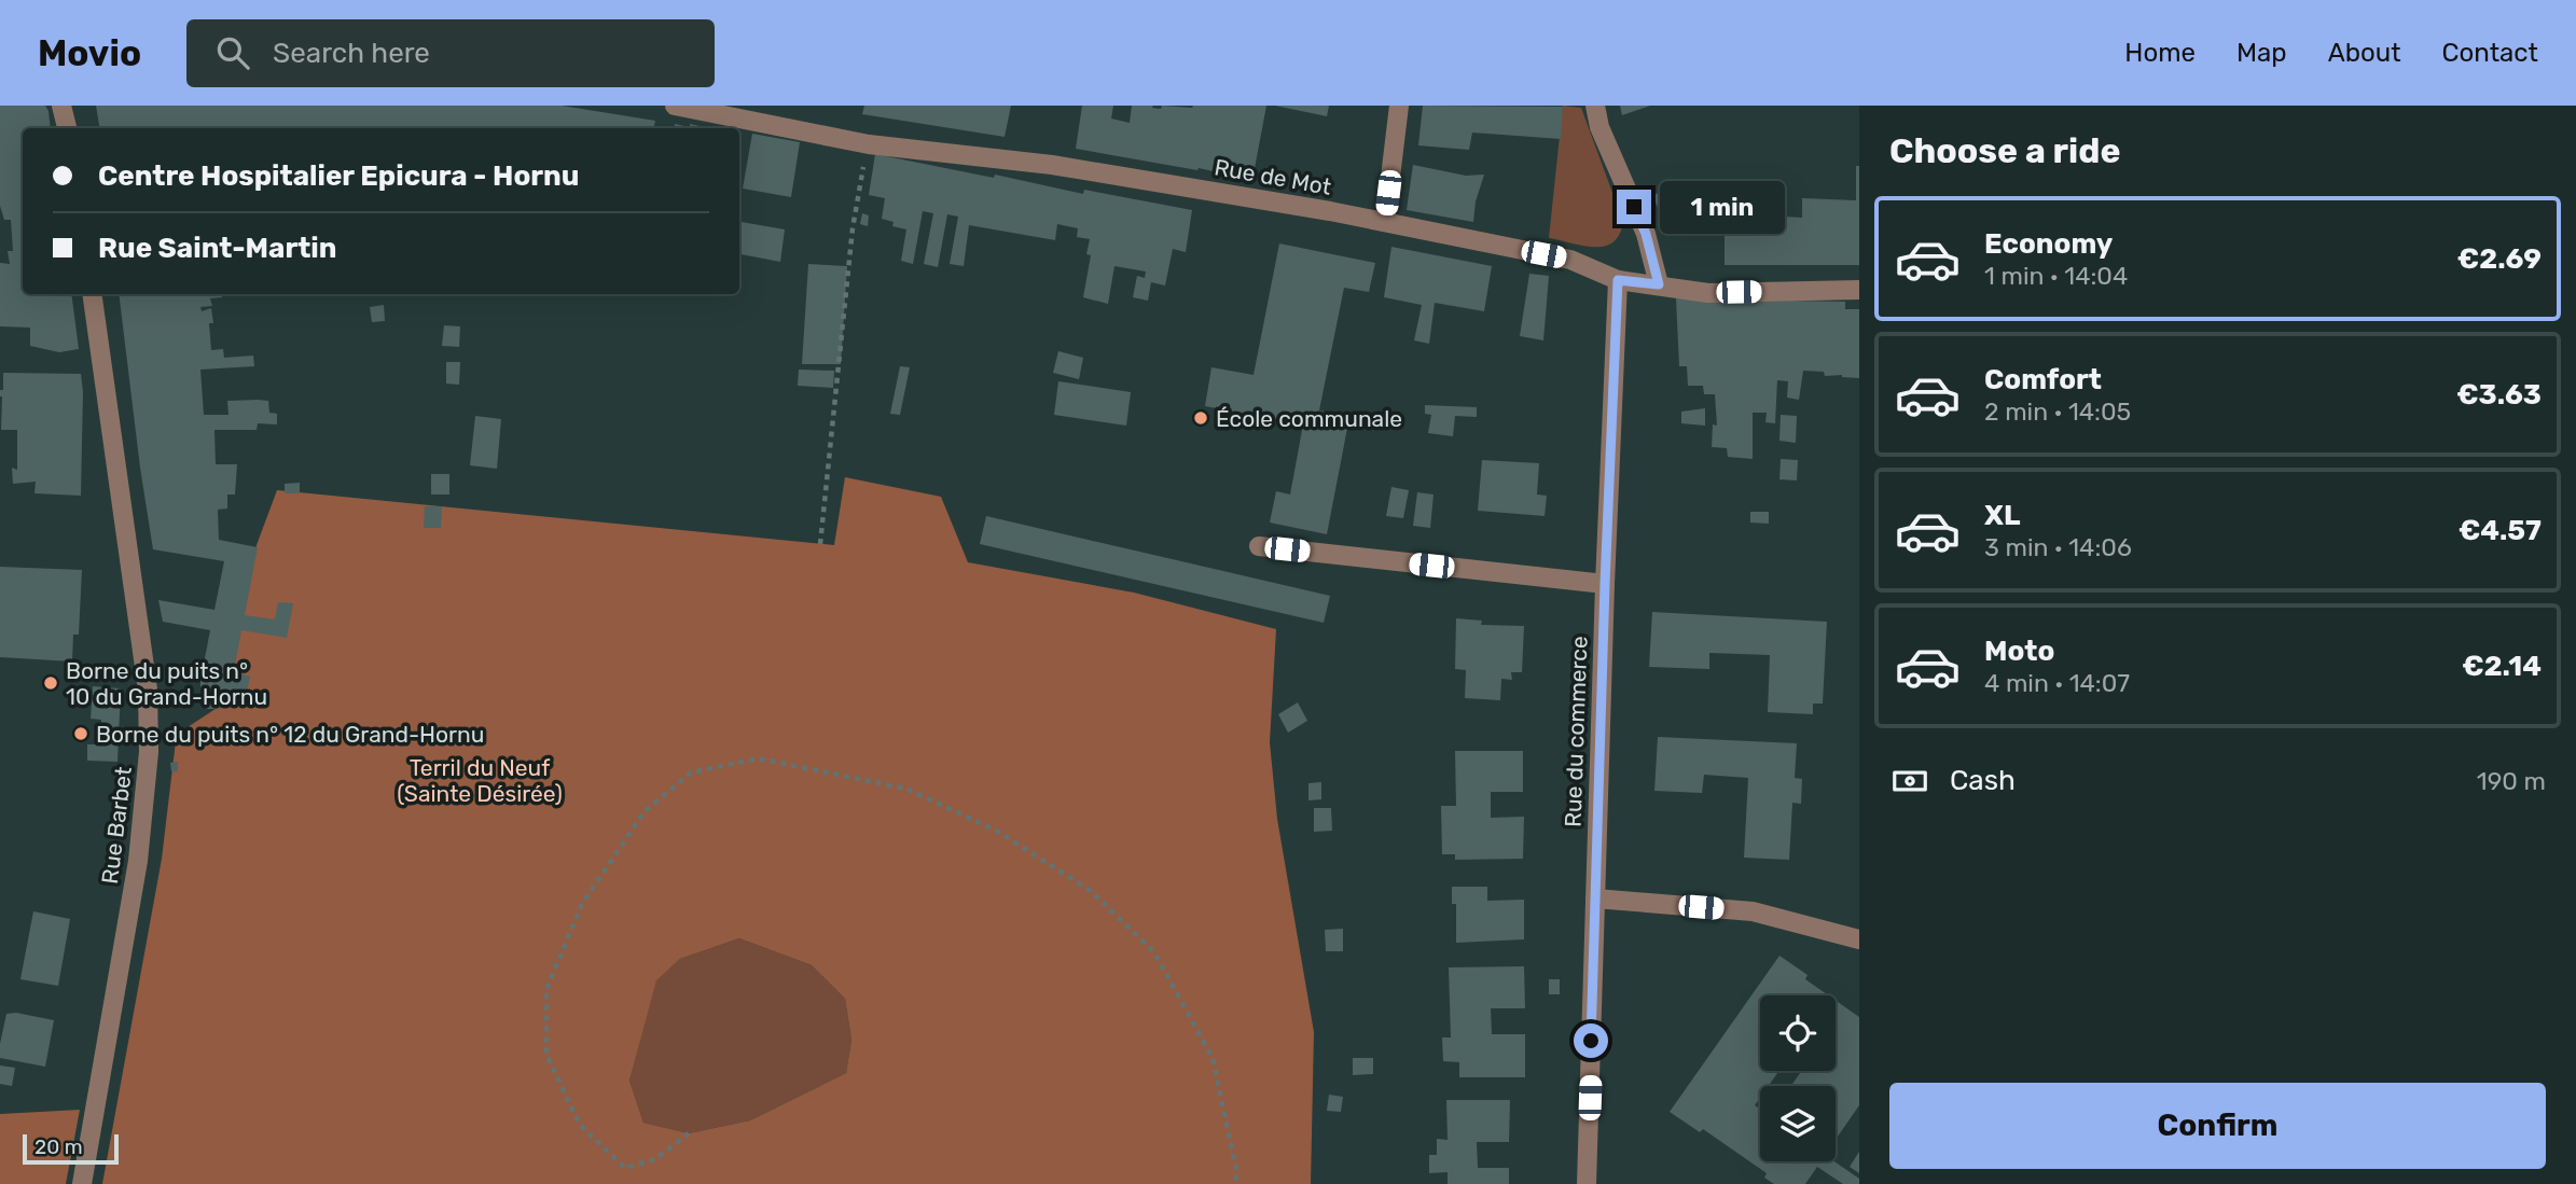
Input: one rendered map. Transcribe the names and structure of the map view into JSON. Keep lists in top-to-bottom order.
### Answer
{
  "streets": {
    "street": ["Rue de Mot", "Rue du commerce", "Rue Barbet"]
  },
  "crossings": [
    ["Rue de Mot", "Rue du commerce"]
  ],
  "parks": ["Terril du Neuf (Sainte Désirée)"],
  "places": ["École communale", "Borne du puits n° 10 du Grand-Hornu", "Borne du puits n° 12 du Grand-Hornu"],
  "scale_bar": "20 m",
  "page": {
    "header": "Movio",
    "search": "Search here",
    "nav": [
      "Home",
      "Map",
      "About",
      "Contact"
    ],
    "heading": "Choose a ride",
    "banner": ["Centre Hospitalier Epicura - Hornu", "Rue Saint-Martin"],
    "bubble": "1 min",
    "list": [
      {
        "name": "Economy",
        "note": "1 min · 14:04",
        "value": "€2.69"
      },
      {
        "name": "Comfort",
        "note": "2 min · 14:05",
        "value": "€3.63"
      },
      {
        "name": "XL",
        "note": "3 min · 14:06",
        "value": "€4.57"
      },
      {
        "name": "Moto",
        "note": "4 min · 14:07",
        "value": "€2.14"
      }
    ],
    "pay": ["Cash", "190 m"],
    "buttons": "Confirm",
    "scale": "20 m"
  }
}
